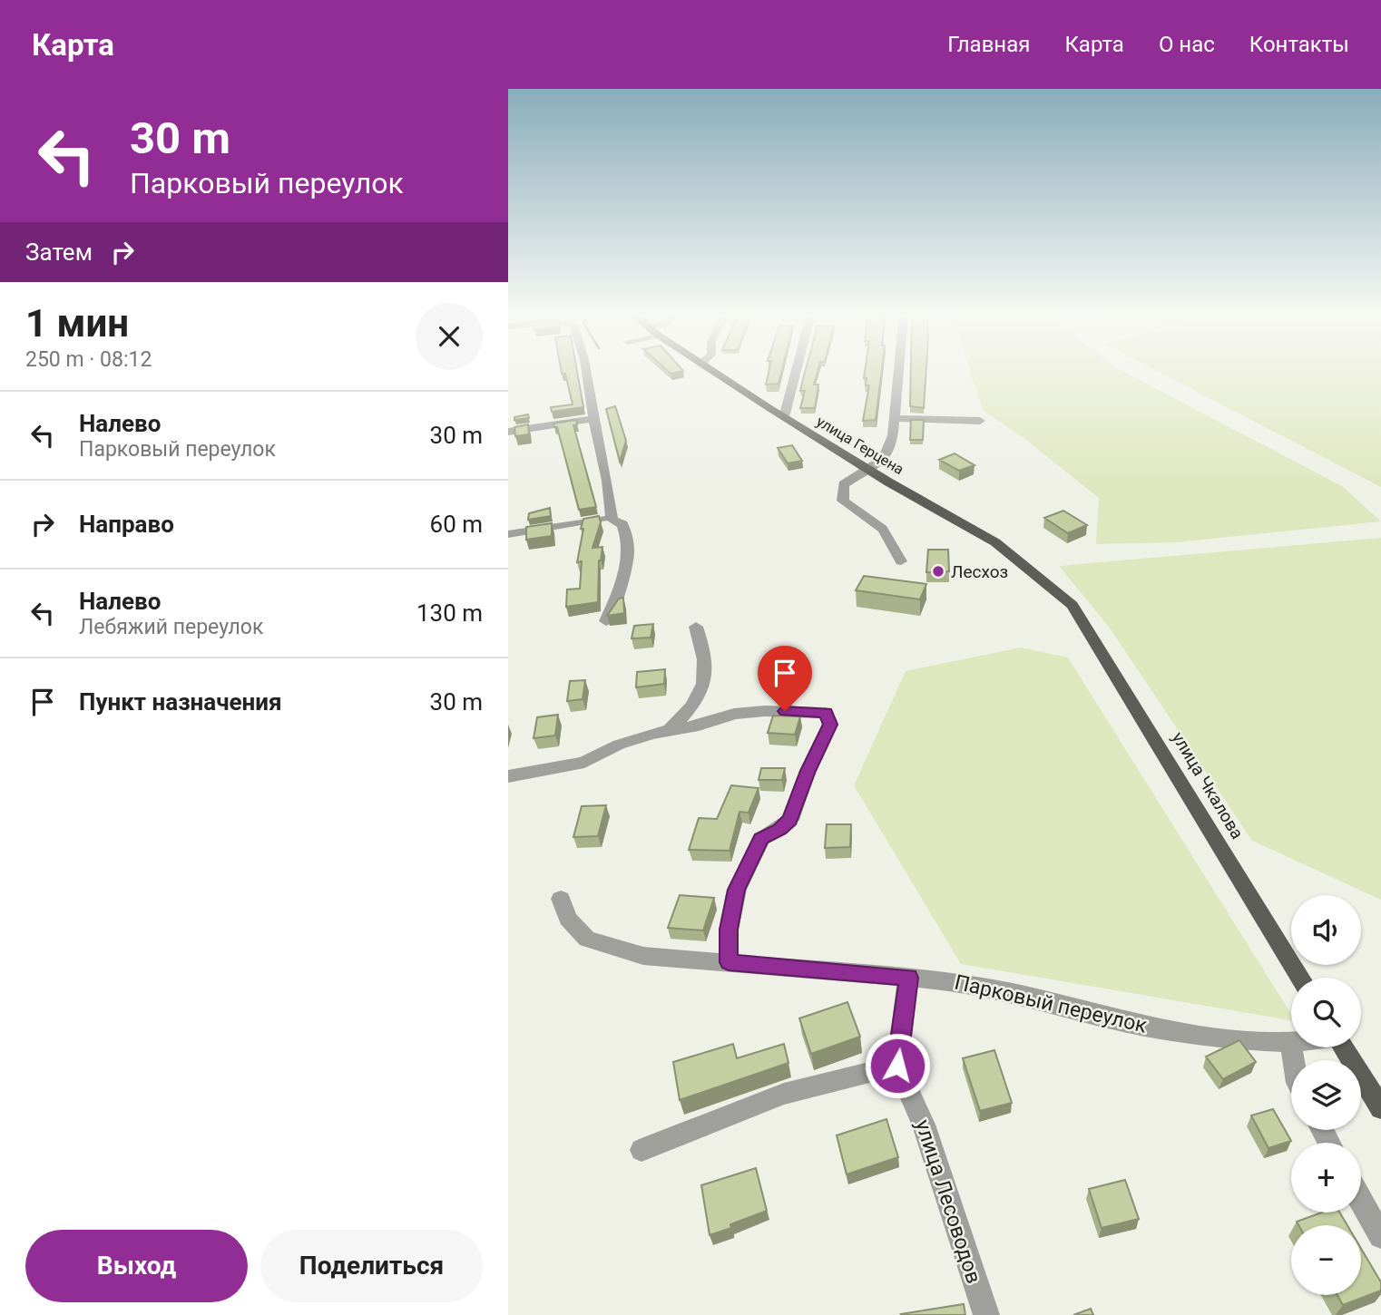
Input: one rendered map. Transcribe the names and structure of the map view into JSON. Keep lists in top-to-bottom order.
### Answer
{
  "streets": {
    "main road": ["улица Герцена", "улица Чкалова"],
    "street": ["Парковый переулок", "улица Лесоводов"]
  },
  "crossings": [
    ["улица Герцена", "улица Чкалова"]
  ],
  "places": ["Лесхоз"],
  "page": {
    "header": "Карта",
    "nav": [
      "Главная",
      "Карта",
      "О нас",
      "Контакты"
    ],
    "turn": ["30 m", "Парковый переулок"],
    "then": "Затем",
    "heading": ["1 мин", "250 m · 08:12"],
    "list": [
      {
        "name": "Налево",
        "note": "Парковый переулок",
        "value": "30 m"
      },
      {
        "name": "Направо",
        "value": "60 m"
      },
      {
        "name": "Налево",
        "note": "Лебяжий переулок",
        "value": "130 m"
      },
      {
        "name": "Пункт назначения",
        "value": "30 m"
      }
    ],
    "map_buttons": ["+", "−"],
    "buttons": ["Выход", "Поделиться"]
  }
}
